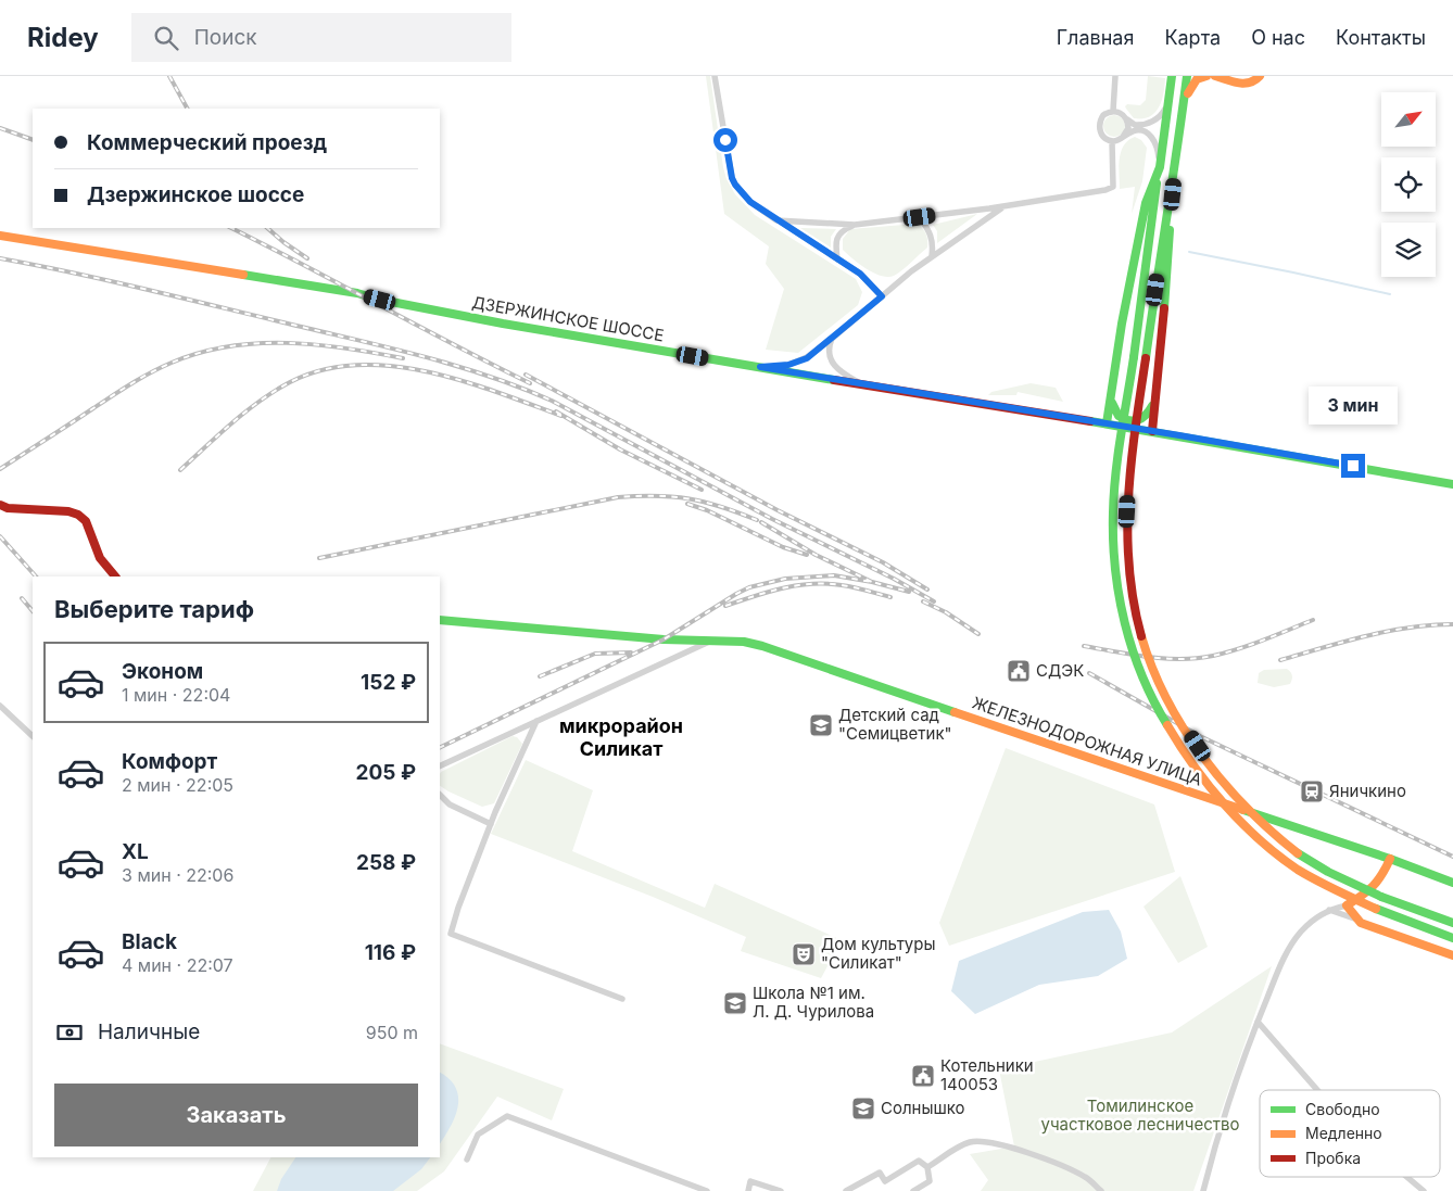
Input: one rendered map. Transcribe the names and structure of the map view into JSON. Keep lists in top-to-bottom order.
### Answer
{
  "streets": {
    "main road": ["ДЗЕРЖИНСКОЕ ШОССЕ", "ЖЕЛЕЗНОДОРОЖНАЯ УЛИЦА"]
  },
  "districts": ["микрорайон Силикат"],
  "parks": ["Томилинское участковое лесничество"],
  "places": {
    "public building": ["СДЭК", "Котельники 140053"],
    "school or university": ["Детский сад \"Семицветик\"", "Школа №1 им. Л. Д. Чурилова", "Солнышко"],
    "station": ["Яничкино"],
    "theatre": ["Дом культуры \"Силикат\""]
  },
  "legend": ["Свободно", "Медленно", "Пробка"],
  "north": "top right",
  "page": {
    "header": "Ridey",
    "search": "Поиск",
    "nav": [
      "Главная",
      "Карта",
      "О нас",
      "Контакты"
    ],
    "banner": ["Коммерческий проезд", "Дзержинское шоссе"],
    "bubble": "3 мин",
    "heading": "Выберите тариф",
    "list": [
      {
        "name": "Эконом",
        "note": "1 мин · 22:04",
        "value": "152 ₽"
      },
      {
        "name": "Комфорт",
        "note": "2 мин · 22:05",
        "value": "205 ₽"
      },
      {
        "name": "XL",
        "note": "3 мин · 22:06",
        "value": "258 ₽"
      },
      {
        "name": "Black",
        "note": "4 мин · 22:07",
        "value": "116 ₽"
      }
    ],
    "pay": ["Наличные", "950 m"],
    "buttons": "Заказать"
  }
}
